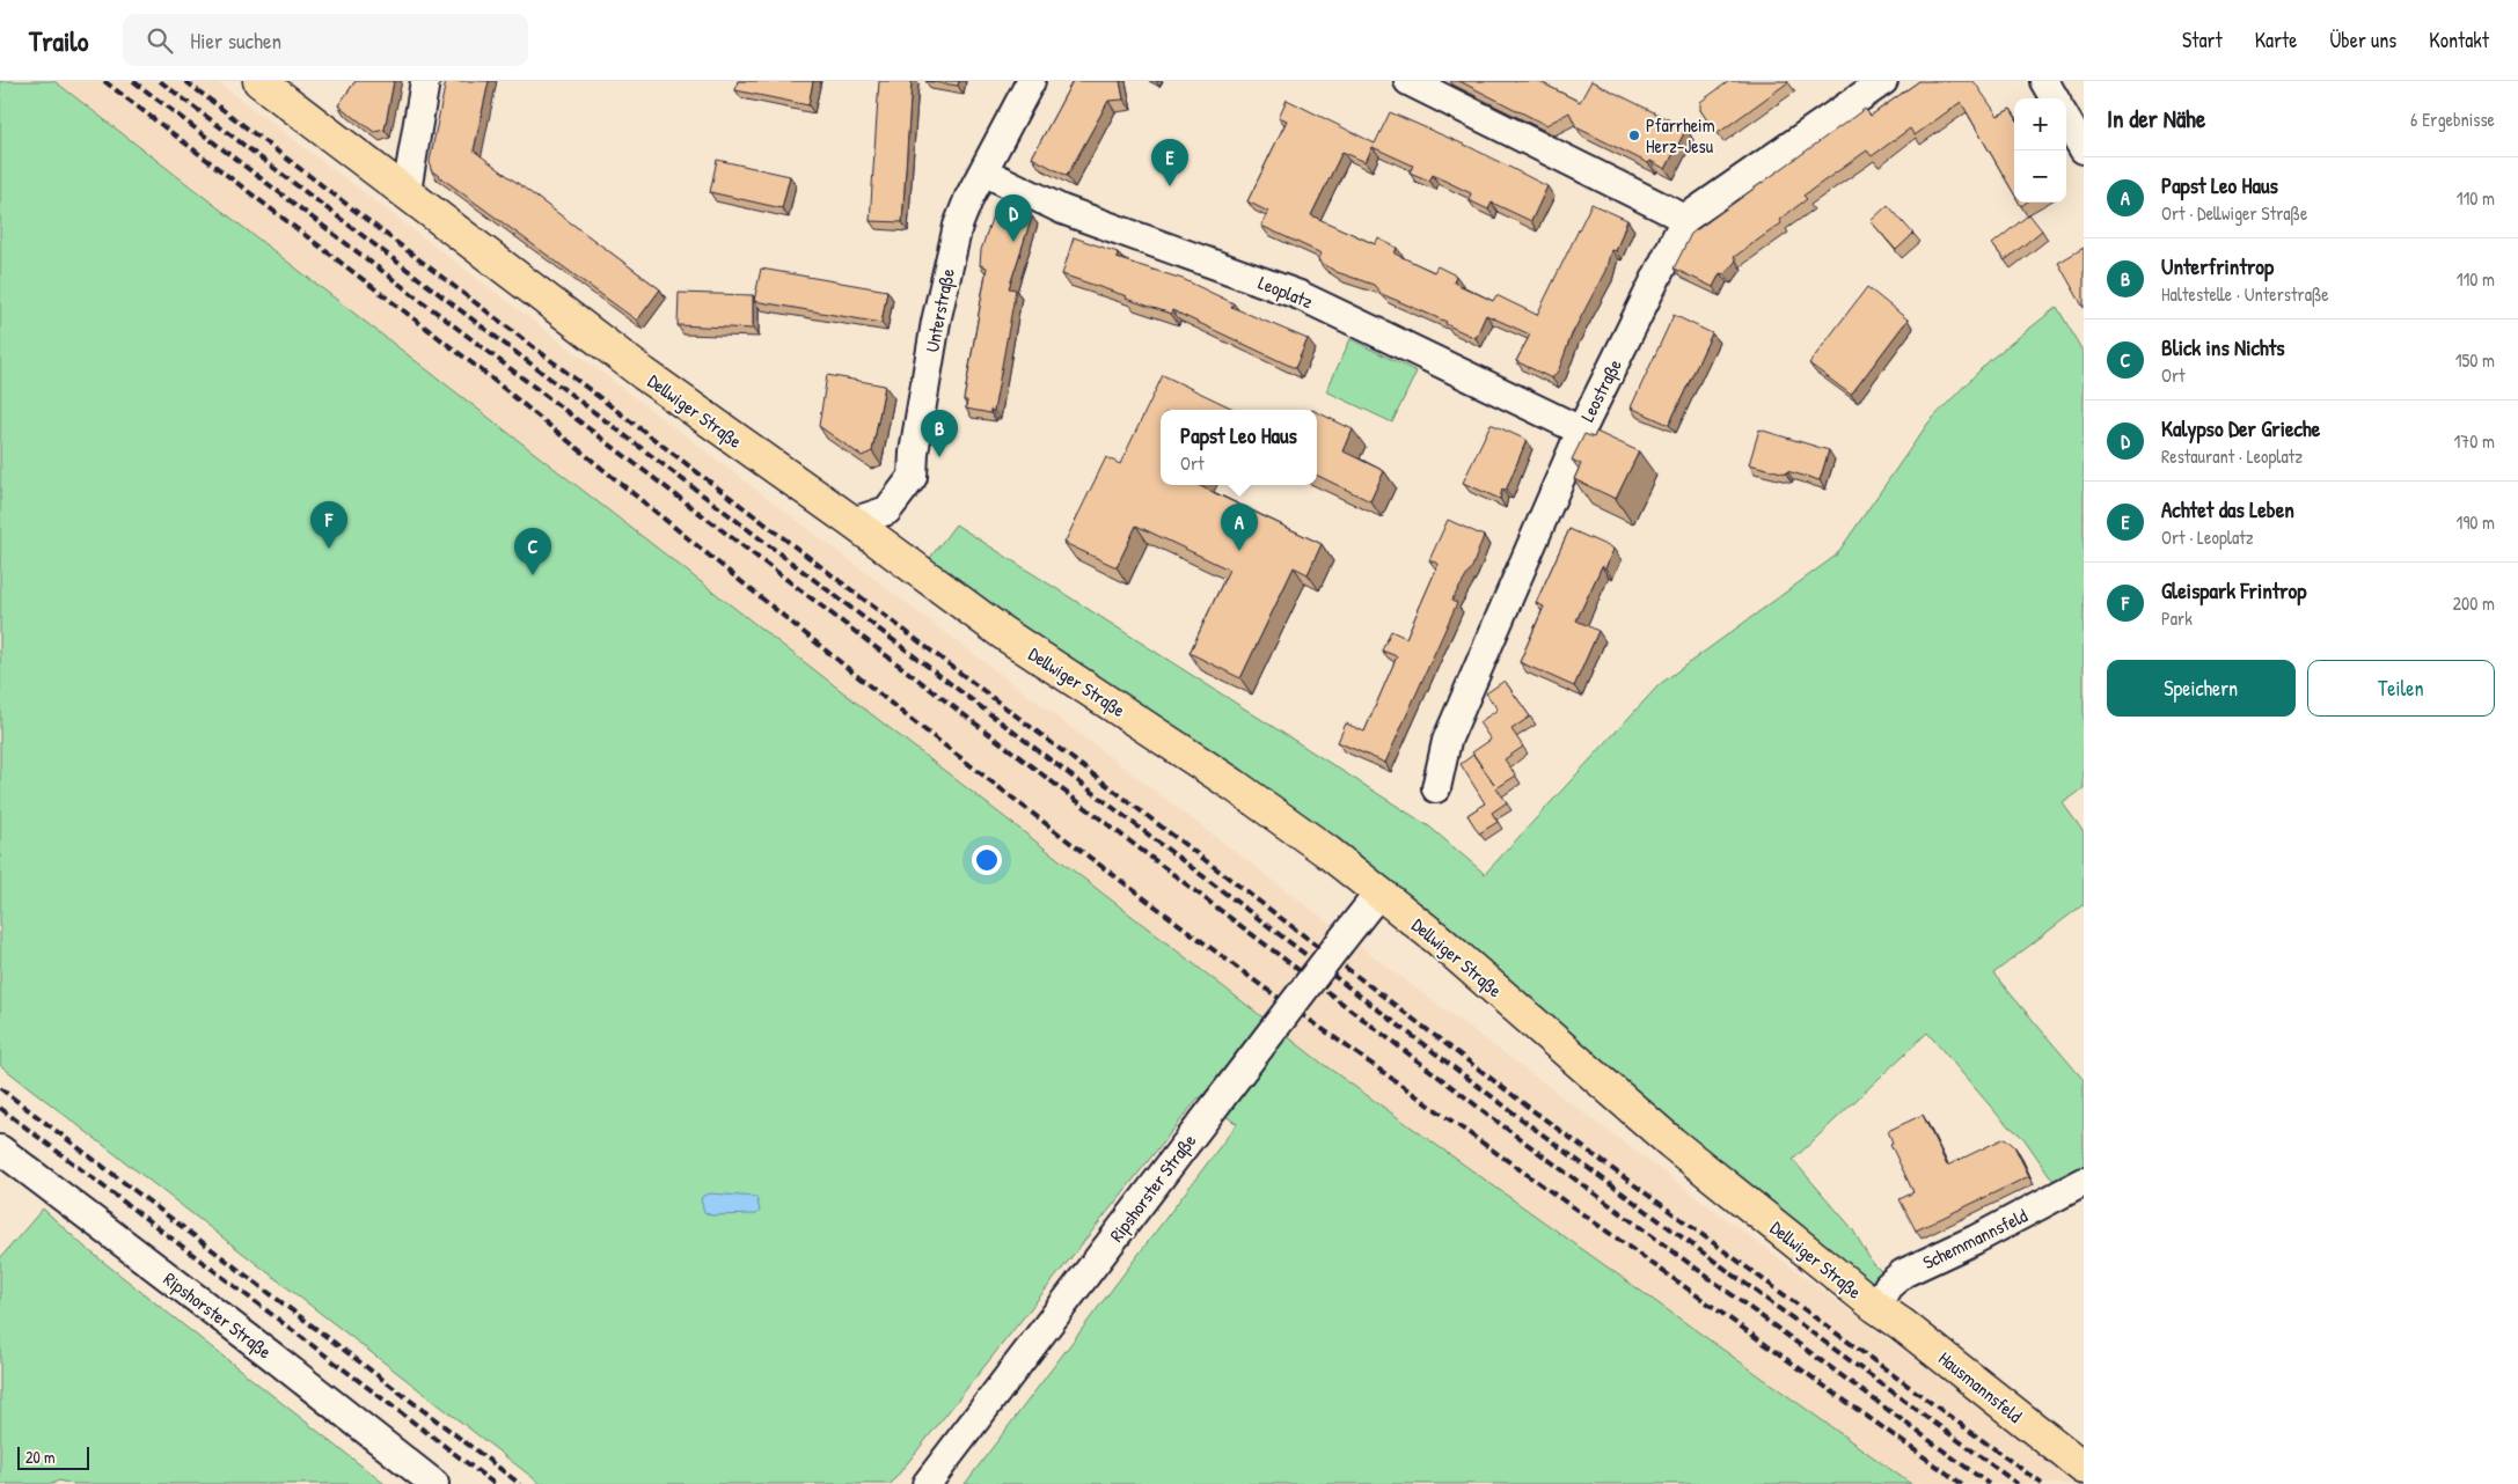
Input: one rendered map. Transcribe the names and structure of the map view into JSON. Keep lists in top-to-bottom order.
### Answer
{
  "streets": {
    "main road": ["Dellwiger Straße", "Hausmannsfeld"],
    "street": [
      "Leoplatz",
      "Unterstraße",
      "Leostraße",
      "Ripshorster Straße",
      "Schemmannsfeld"
    ]
  },
  "crossings": [
    ["Leoplatz", "Unterstraße"],
    ["Leoplatz", "Leostraße"],
    ["Unterstraße", "Dellwiger Straße"],
    ["Dellwiger Straße", "Ripshorster Straße"],
    ["Dellwiger Straße", "Schemmannsfeld"],
    ["Dellwiger Straße", "Hausmannsfeld"],
    ["Schemmannsfeld", "Hausmannsfeld"]
  ],
  "places": ["Pfarrheim Herz-Jesu"],
  "scale_bar": "20 m",
  "page": {
    "header": "Trailo",
    "search": "Hier suchen",
    "nav": [
      "Start",
      "Karte",
      "Über uns",
      "Kontakt"
    ],
    "heading": ["In der Nähe", "6 Ergebnisse"],
    "map_buttons": ["+", "−"],
    "pins": [
      "E",
      "D",
      "B",
      "F",
      "A",
      "C"
    ],
    "list": [
      {
        "mark": "A",
        "name": "Papst Leo Haus",
        "note": "Ort · Dellwiger Straße",
        "value": "110 m"
      },
      {
        "mark": "B",
        "name": "Unterfrintrop",
        "note": "Haltestelle · Unterstraße",
        "value": "110 m"
      },
      {
        "mark": "C",
        "name": "Blick ins Nichts",
        "note": "Ort",
        "value": "150 m"
      },
      {
        "mark": "D",
        "name": "Kalypso Der Grieche",
        "note": "Restaurant · Leoplatz",
        "value": "170 m"
      },
      {
        "mark": "E",
        "name": "Achtet das Leben",
        "note": "Ort · Leoplatz",
        "value": "190 m"
      },
      {
        "mark": "F",
        "name": "Gleispark Frintrop",
        "note": "Park",
        "value": "200 m"
      }
    ],
    "popup": ["Papst Leo Haus", "Ort"],
    "buttons": ["Speichern", "Teilen"],
    "scale": "20 m"
  }
}
